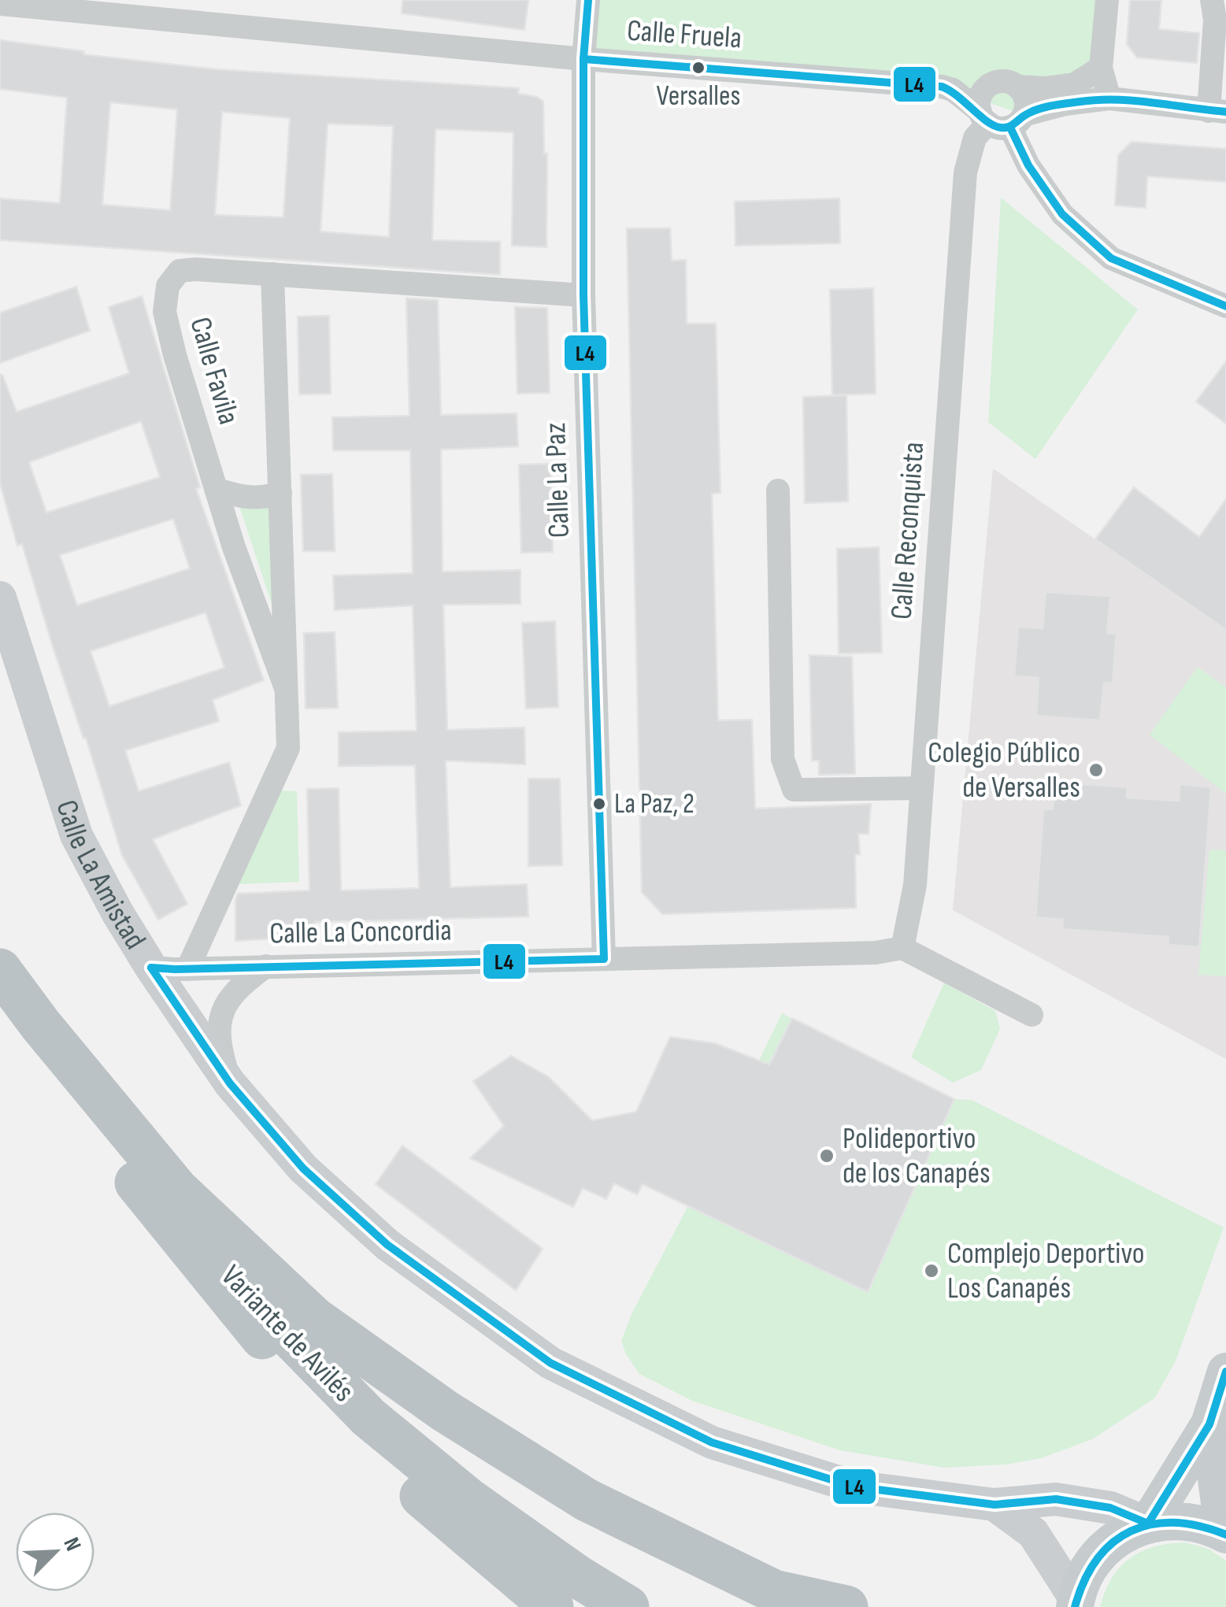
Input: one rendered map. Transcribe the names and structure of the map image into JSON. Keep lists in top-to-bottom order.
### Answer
{
  "streets": {
    "highway": ["Variante de Avilés"],
    "main road": ["Calle La Amistad"],
    "street": [
      "Calle Fruela",
      "Calle Favila",
      "Calle La Paz",
      "Calle Reconquista",
      "Calle La Concordia"
    ]
  },
  "crossings": [
    ["Calle Fruela", "Calle La Paz"],
    ["Calle Fruela", "Calle Reconquista"],
    ["Calle Favila", "Calle La Paz"],
    ["Calle Favila", "Calle La Concordia"],
    ["Calle La Paz", "Calle La Concordia"],
    ["Calle Reconquista", "Calle La Concordia"],
    ["Calle La Amistad", "Calle La Concordia"]
  ],
  "places": [
    "Versalles",
    "Colegio Público de Versalles",
    "La Paz, 2",
    "Polideportivo de los Canapés",
    "Complejo Deportivo Los Canapés"
  ],
  "lines": ["transit line L4"],
  "north": "top right"
}
